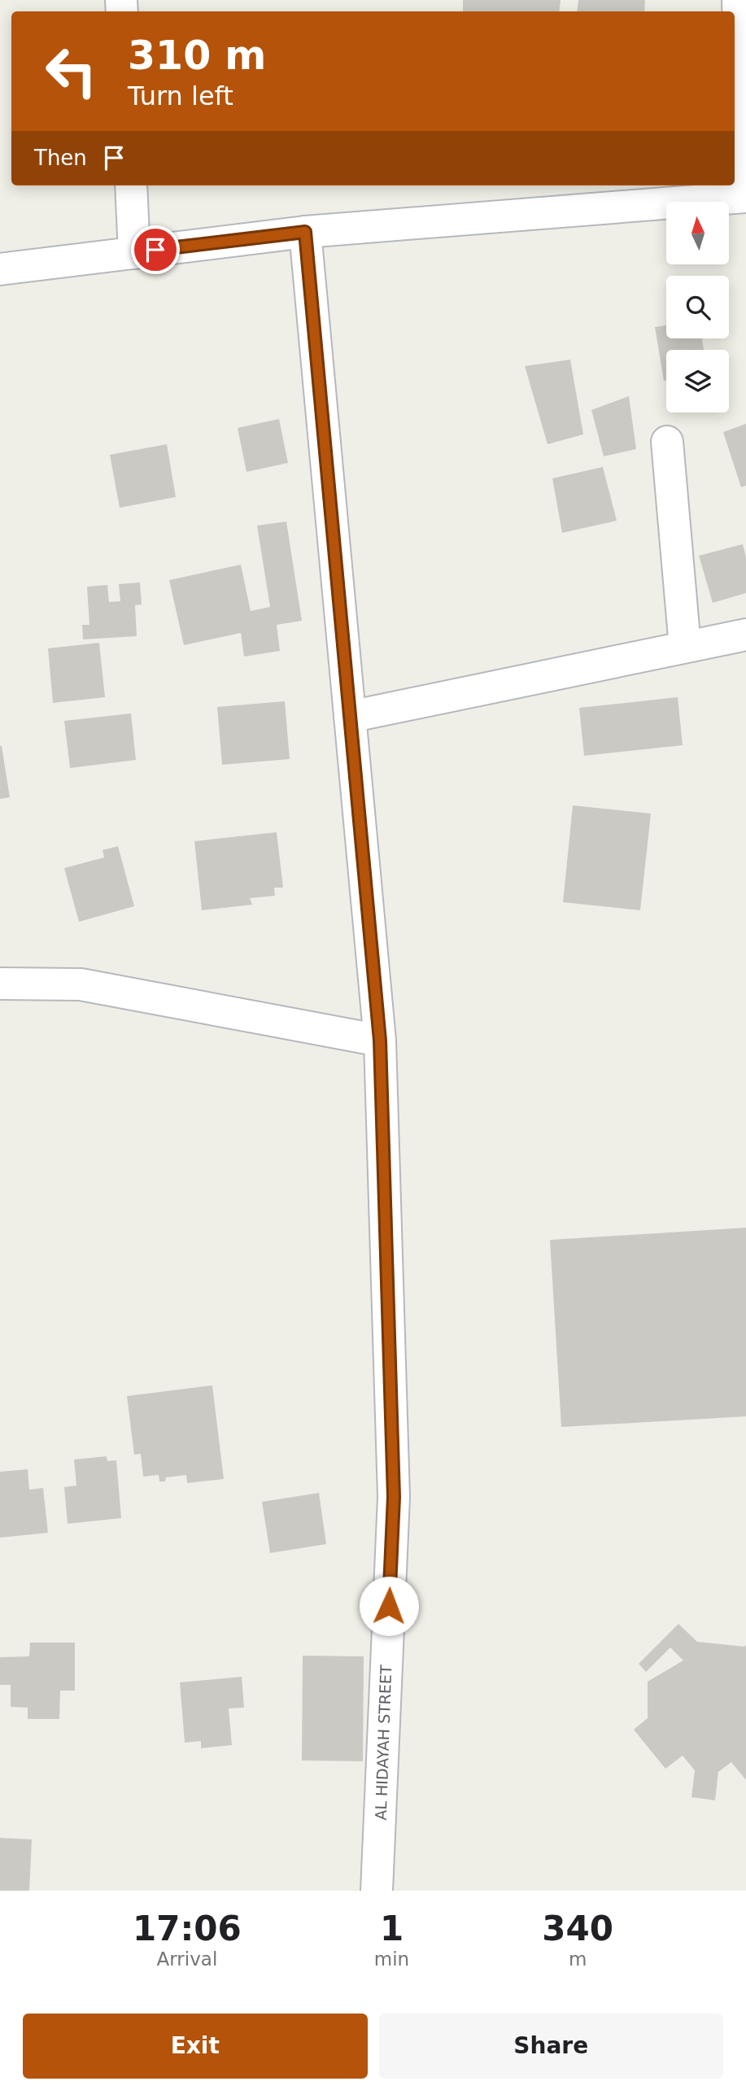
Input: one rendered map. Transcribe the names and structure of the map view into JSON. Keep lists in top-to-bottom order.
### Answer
{
  "streets": {
    "street": ["AL HIDAYAH STREET"]
  },
  "north": "top",
  "page": {
    "turn": ["310 m", "Turn left"],
    "then": "Then",
    "eta": [
      "17:06",
      "Arrival",
      "1",
      "min",
      "340",
      "m"
    ],
    "buttons": ["Exit", "Share"]
  }
}
